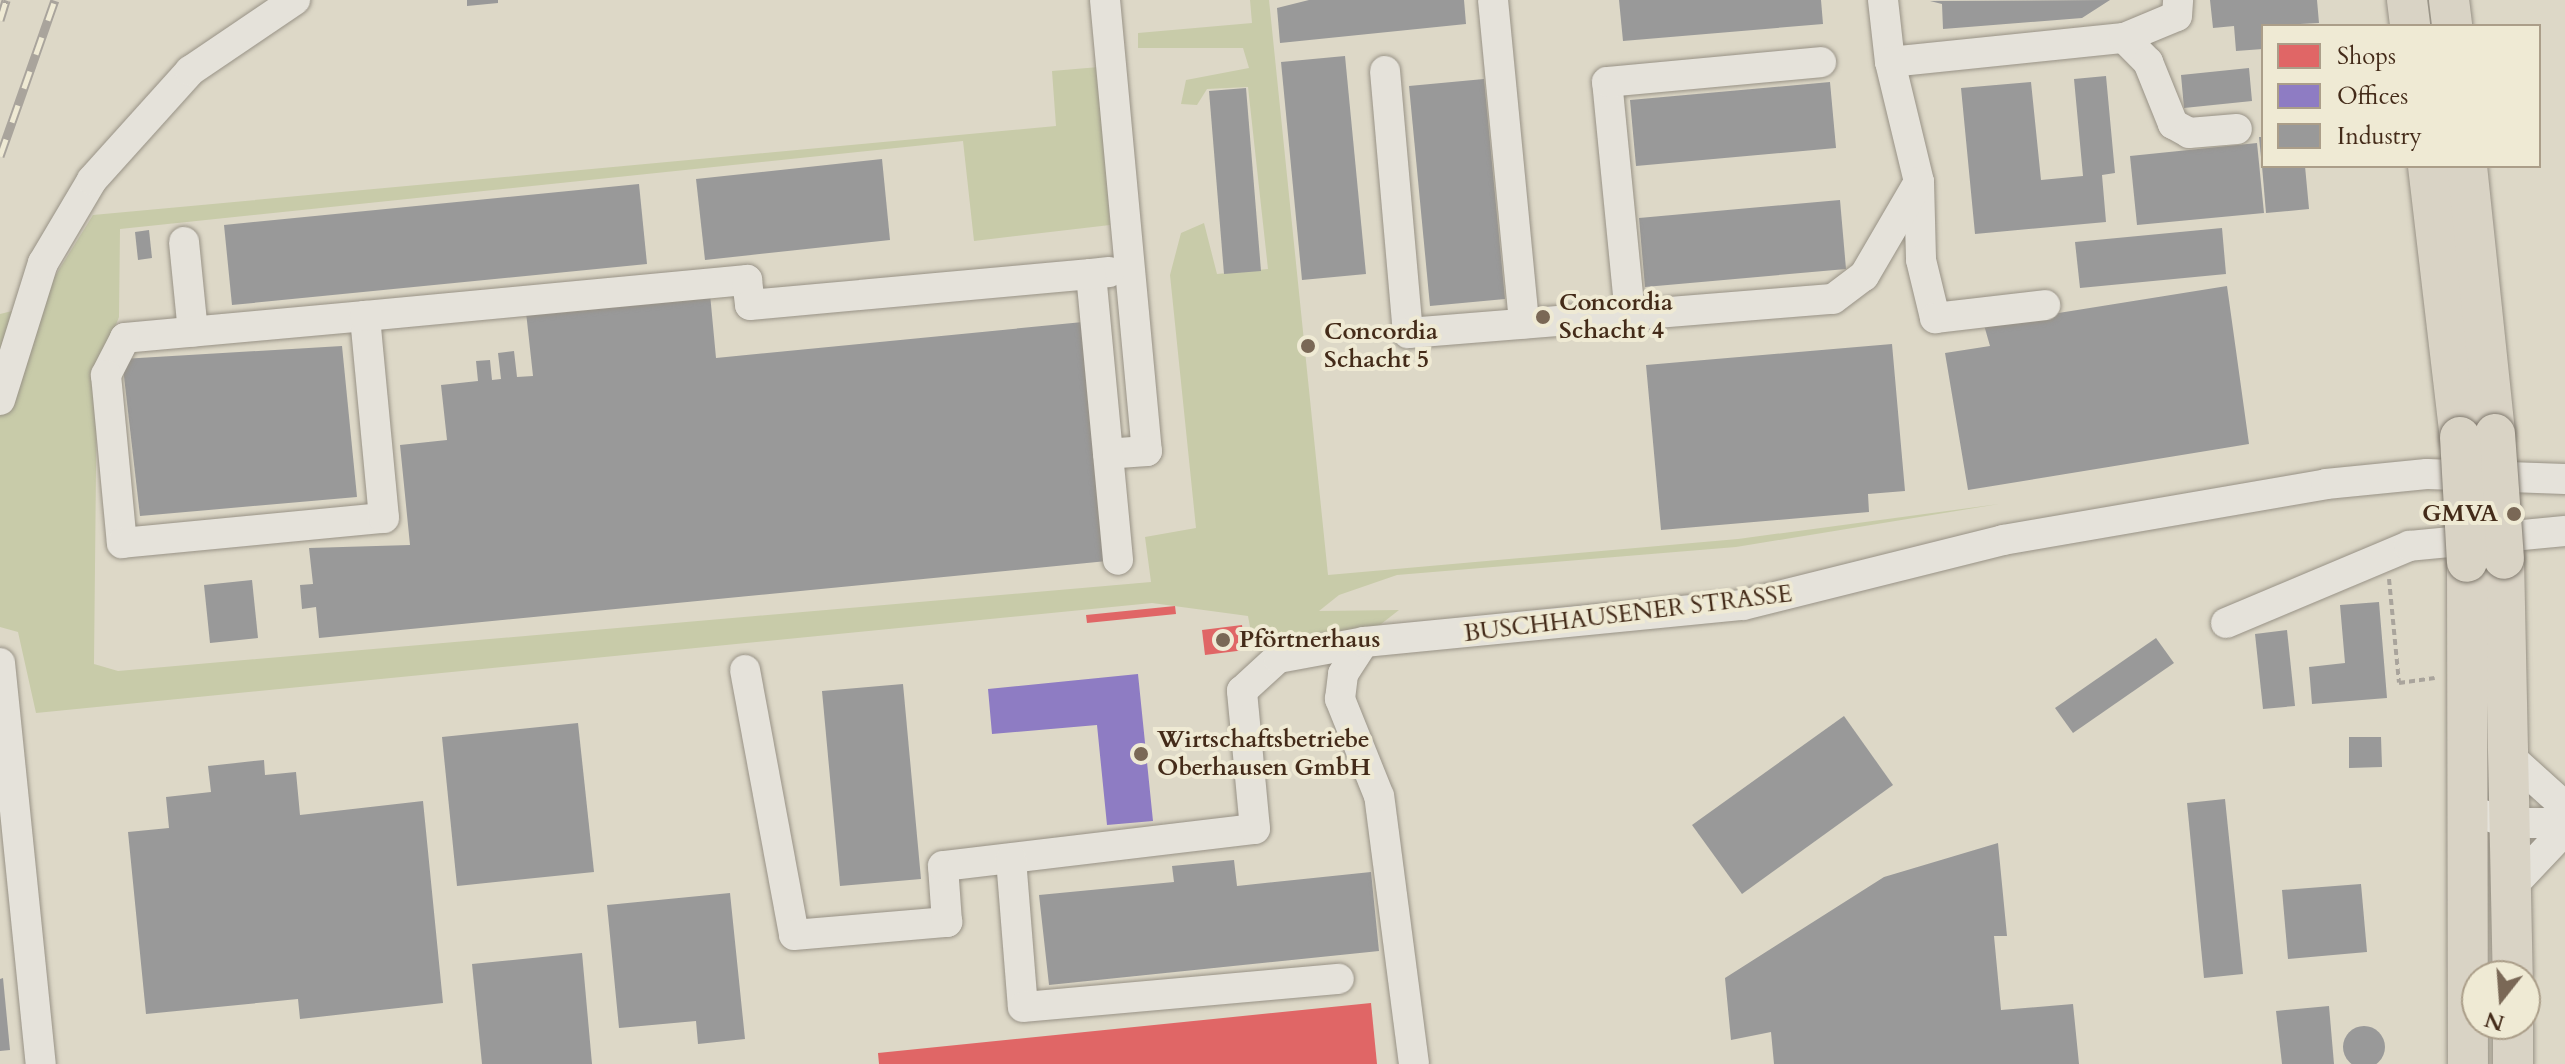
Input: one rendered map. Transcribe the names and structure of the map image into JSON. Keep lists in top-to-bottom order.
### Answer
{
  "streets": {
    "street": ["BUSCHHAUSENER STRASSE"]
  },
  "places": [
    "Concordia Schacht 4",
    "Concordia Schacht 5",
    "GMVA",
    "Pförtnerhaus",
    "Wirtschaftsbetriebe Oberhausen GmbH"
  ],
  "legend": ["Shops", "Offices", "Industry"],
  "north": "bottom"
}
